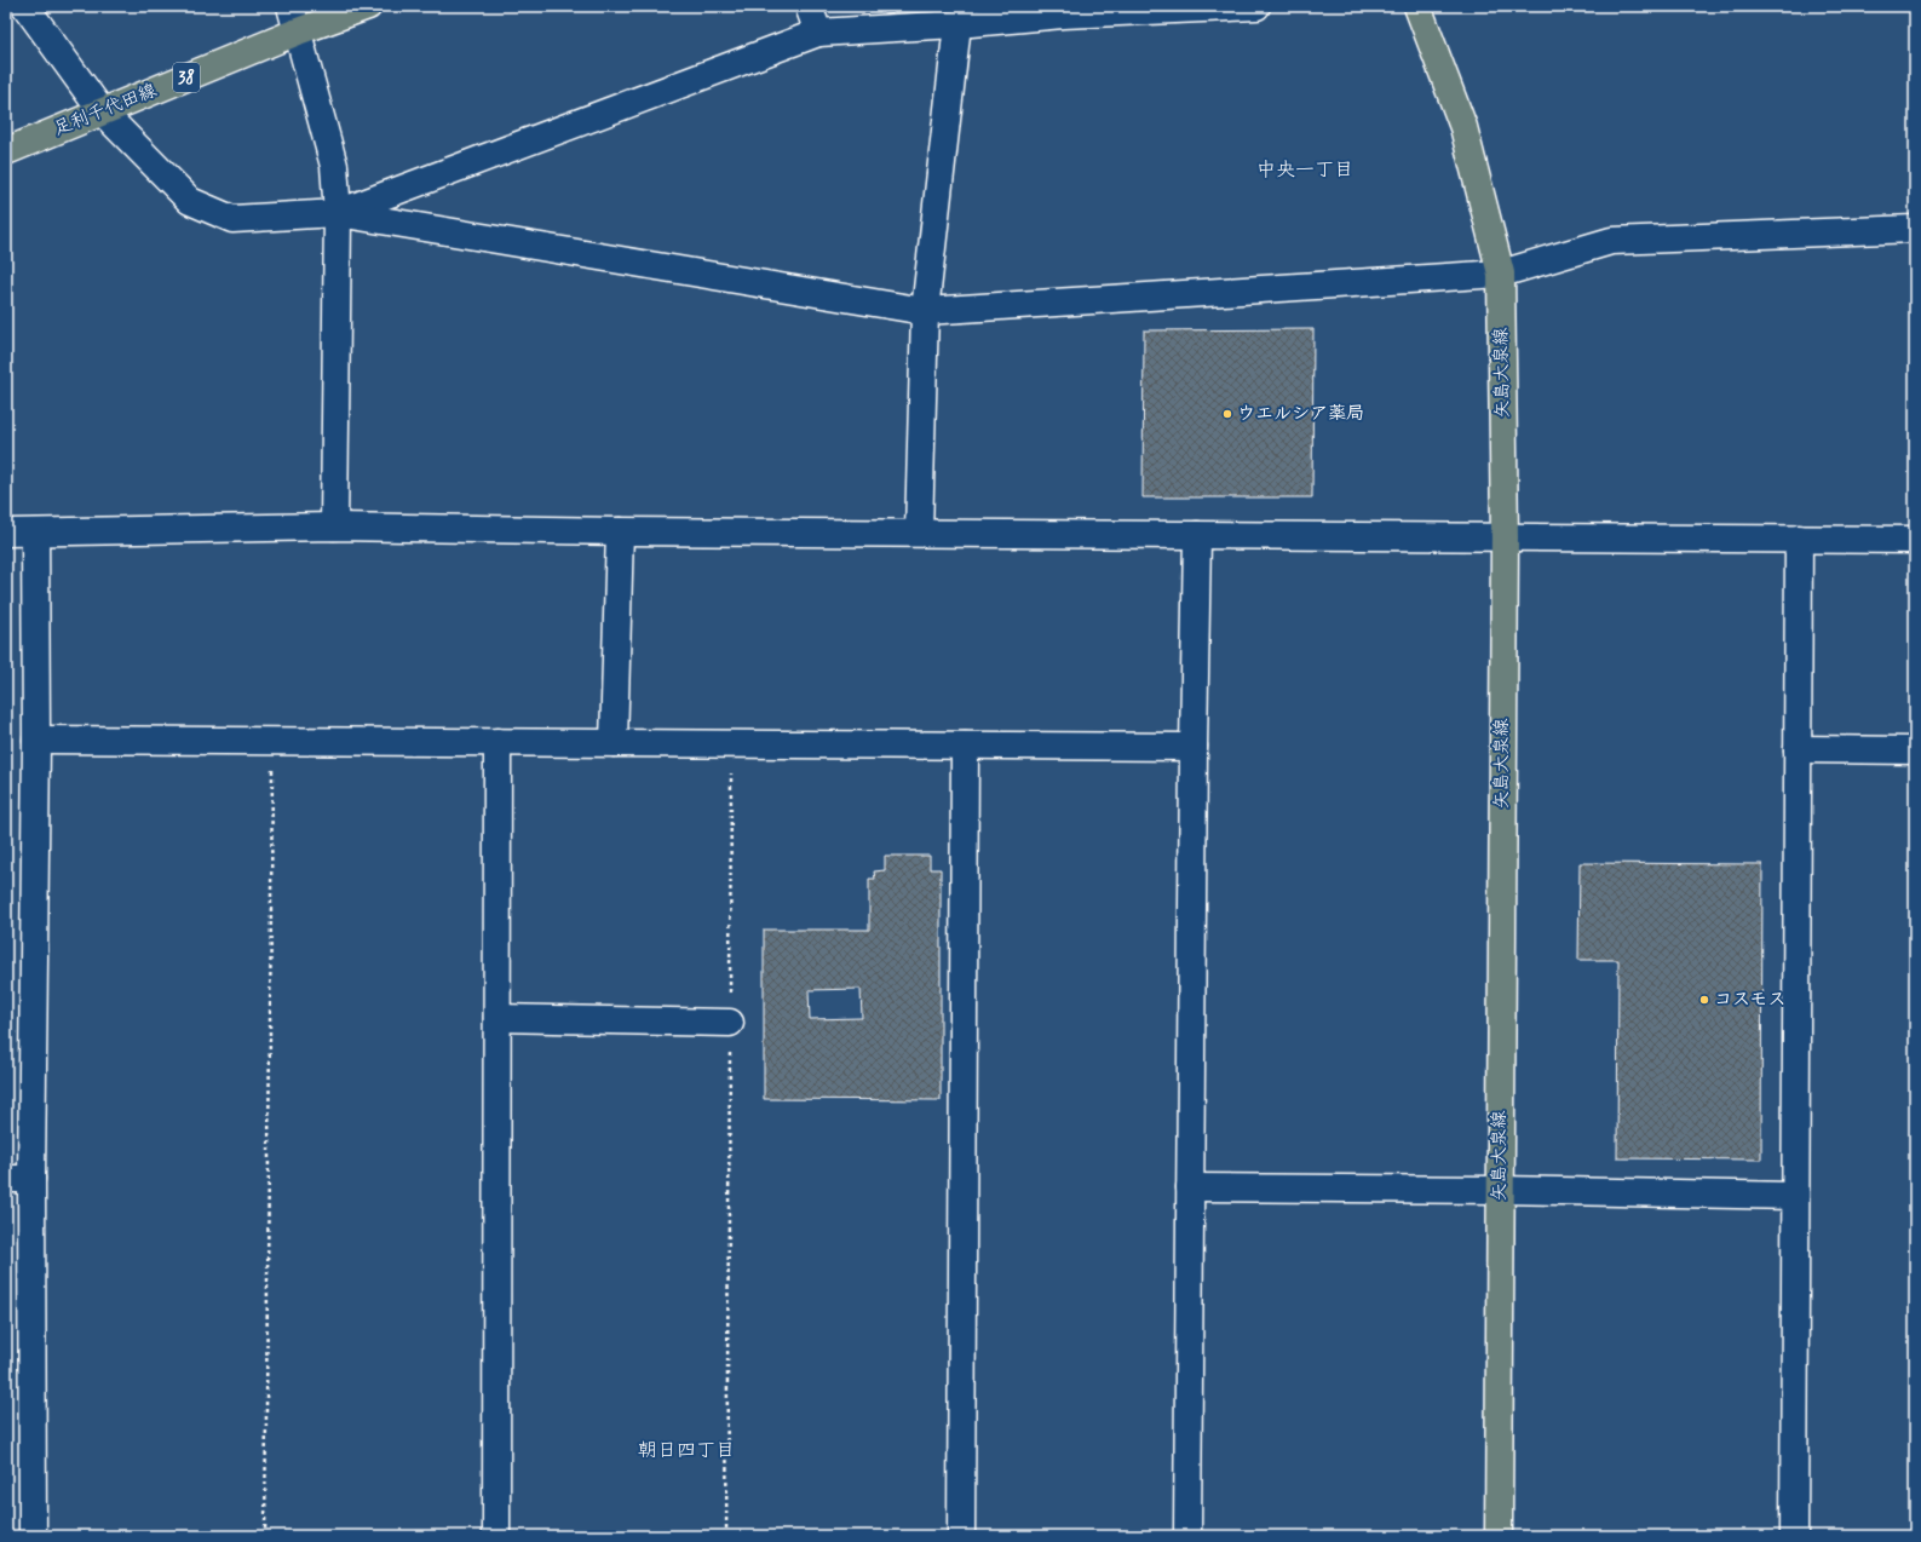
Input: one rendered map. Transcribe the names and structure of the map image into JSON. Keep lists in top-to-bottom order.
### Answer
{
  "streets": {
    "main road": ["38", "足利千代田線", "矢島大泉線"]
  },
  "districts": ["中央一丁目", "朝日四丁目"],
  "places": ["ウエルシア薬局", "コスモス"]
}
